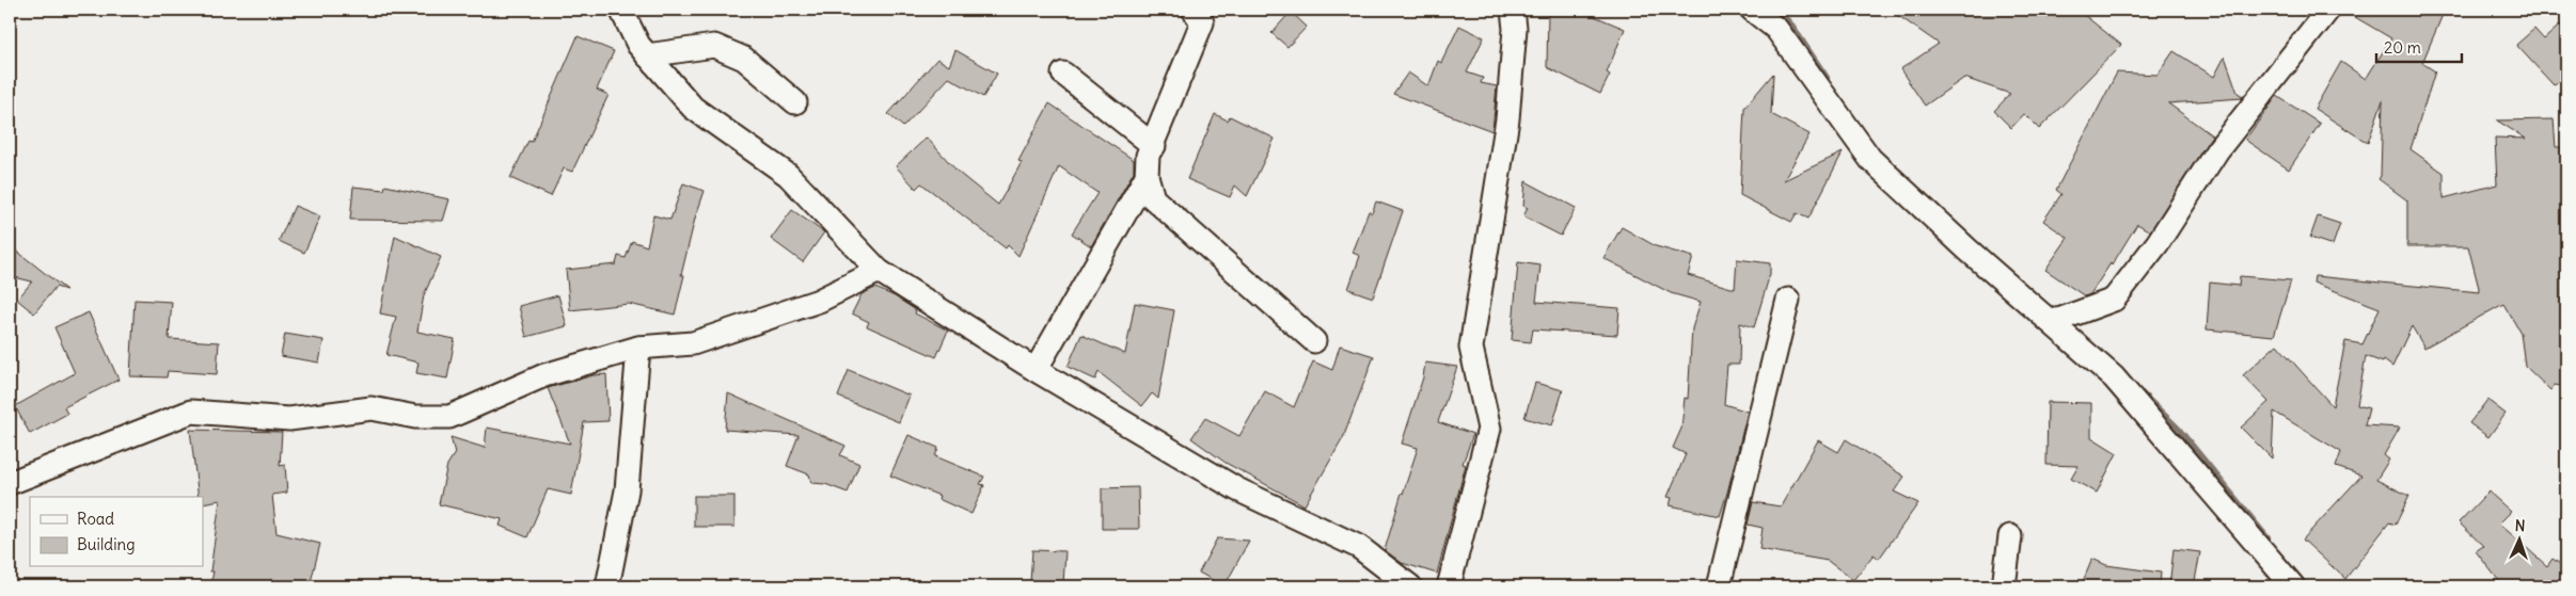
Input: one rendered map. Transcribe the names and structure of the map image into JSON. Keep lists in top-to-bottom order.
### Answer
{
  "legend": ["Road", "Building"],
  "scale_bar": "20 m",
  "north": "top"
}
